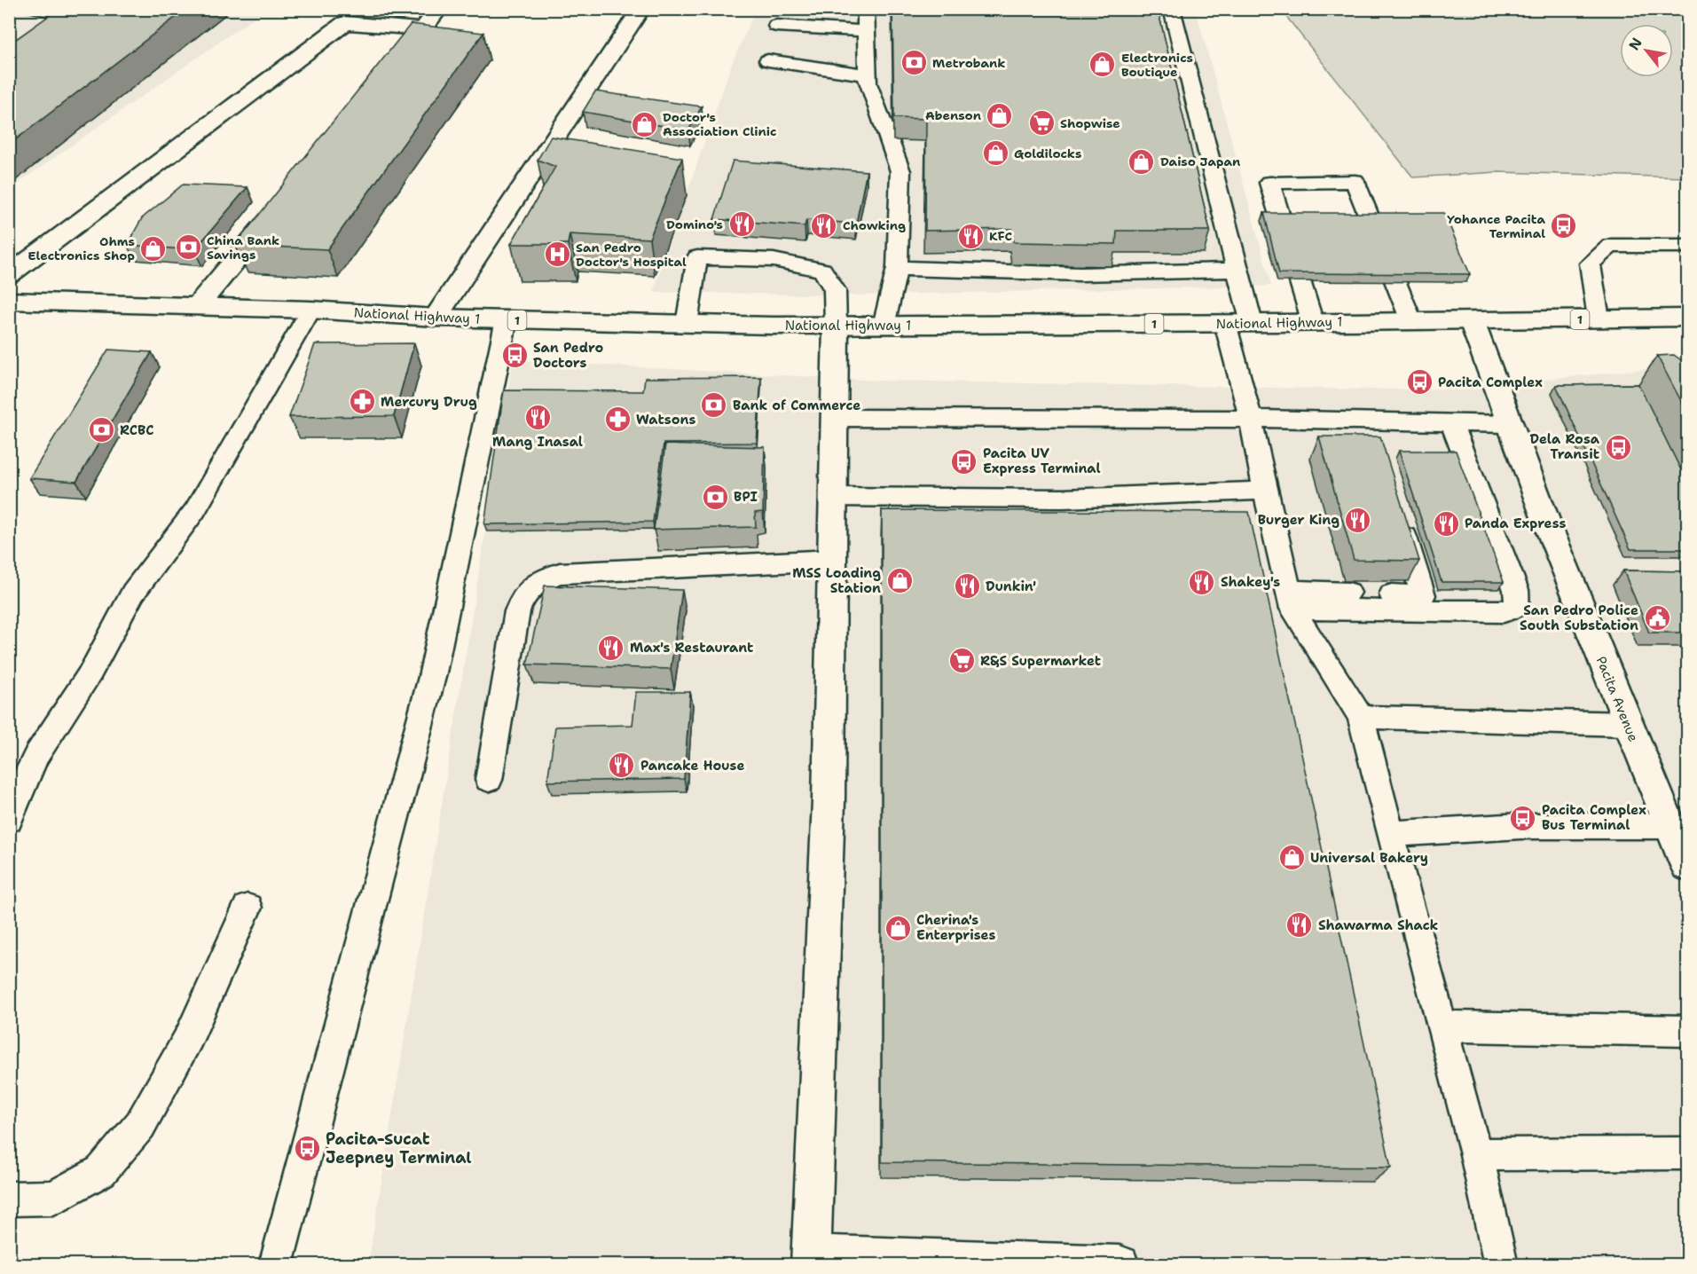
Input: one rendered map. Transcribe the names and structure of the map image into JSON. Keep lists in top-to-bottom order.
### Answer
{
  "streets": {
    "main road": ["National Highway 1", "1", "Pacita Avenue"]
  },
  "crossings": [
    ["National Highway 1", "Pacita Avenue"]
  ],
  "places": {
    "bank": [
      "Metrobank",
      "China Bank Savings",
      "Bank of Commerce",
      "RCBC",
      "BPI"
    ],
    "shop": [
      "Electronics Boutique",
      "Abenson",
      "Doctor's Association Clinic",
      "Goldilocks",
      "Daiso Japan",
      "Ohms Electronics Shop",
      "MSS Loading Station",
      "Universal Bakery",
      "Cherina's Enterprises"
    ],
    "supermarket": ["Shopwise", "R&S Supermarket"],
    "restaurant": [
      "Domino's",
      "Chowking",
      "KFC",
      "Mang Inasal",
      "Burger King",
      "Panda Express",
      "Shakey's",
      "Dunkin'",
      "Max's Restaurant",
      "Pancake House",
      "Shawarma Shack"
    ],
    "bus stop": [
      "Yohance Pacita Terminal",
      "San Pedro Doctors",
      "Pacita Complex",
      "Dela Rosa Transit",
      "Pacita UV Express Terminal",
      "Pacita Complex Bus Terminal",
      "Pacita-Sucat Jeepney Terminal"
    ],
    "hospital": ["San Pedro Doctor's Hospital"],
    "pharmacy": ["Mercury Drug", "Watsons"],
    "public building": ["San Pedro Police South Substation"]
  },
  "north": "top left"
}
